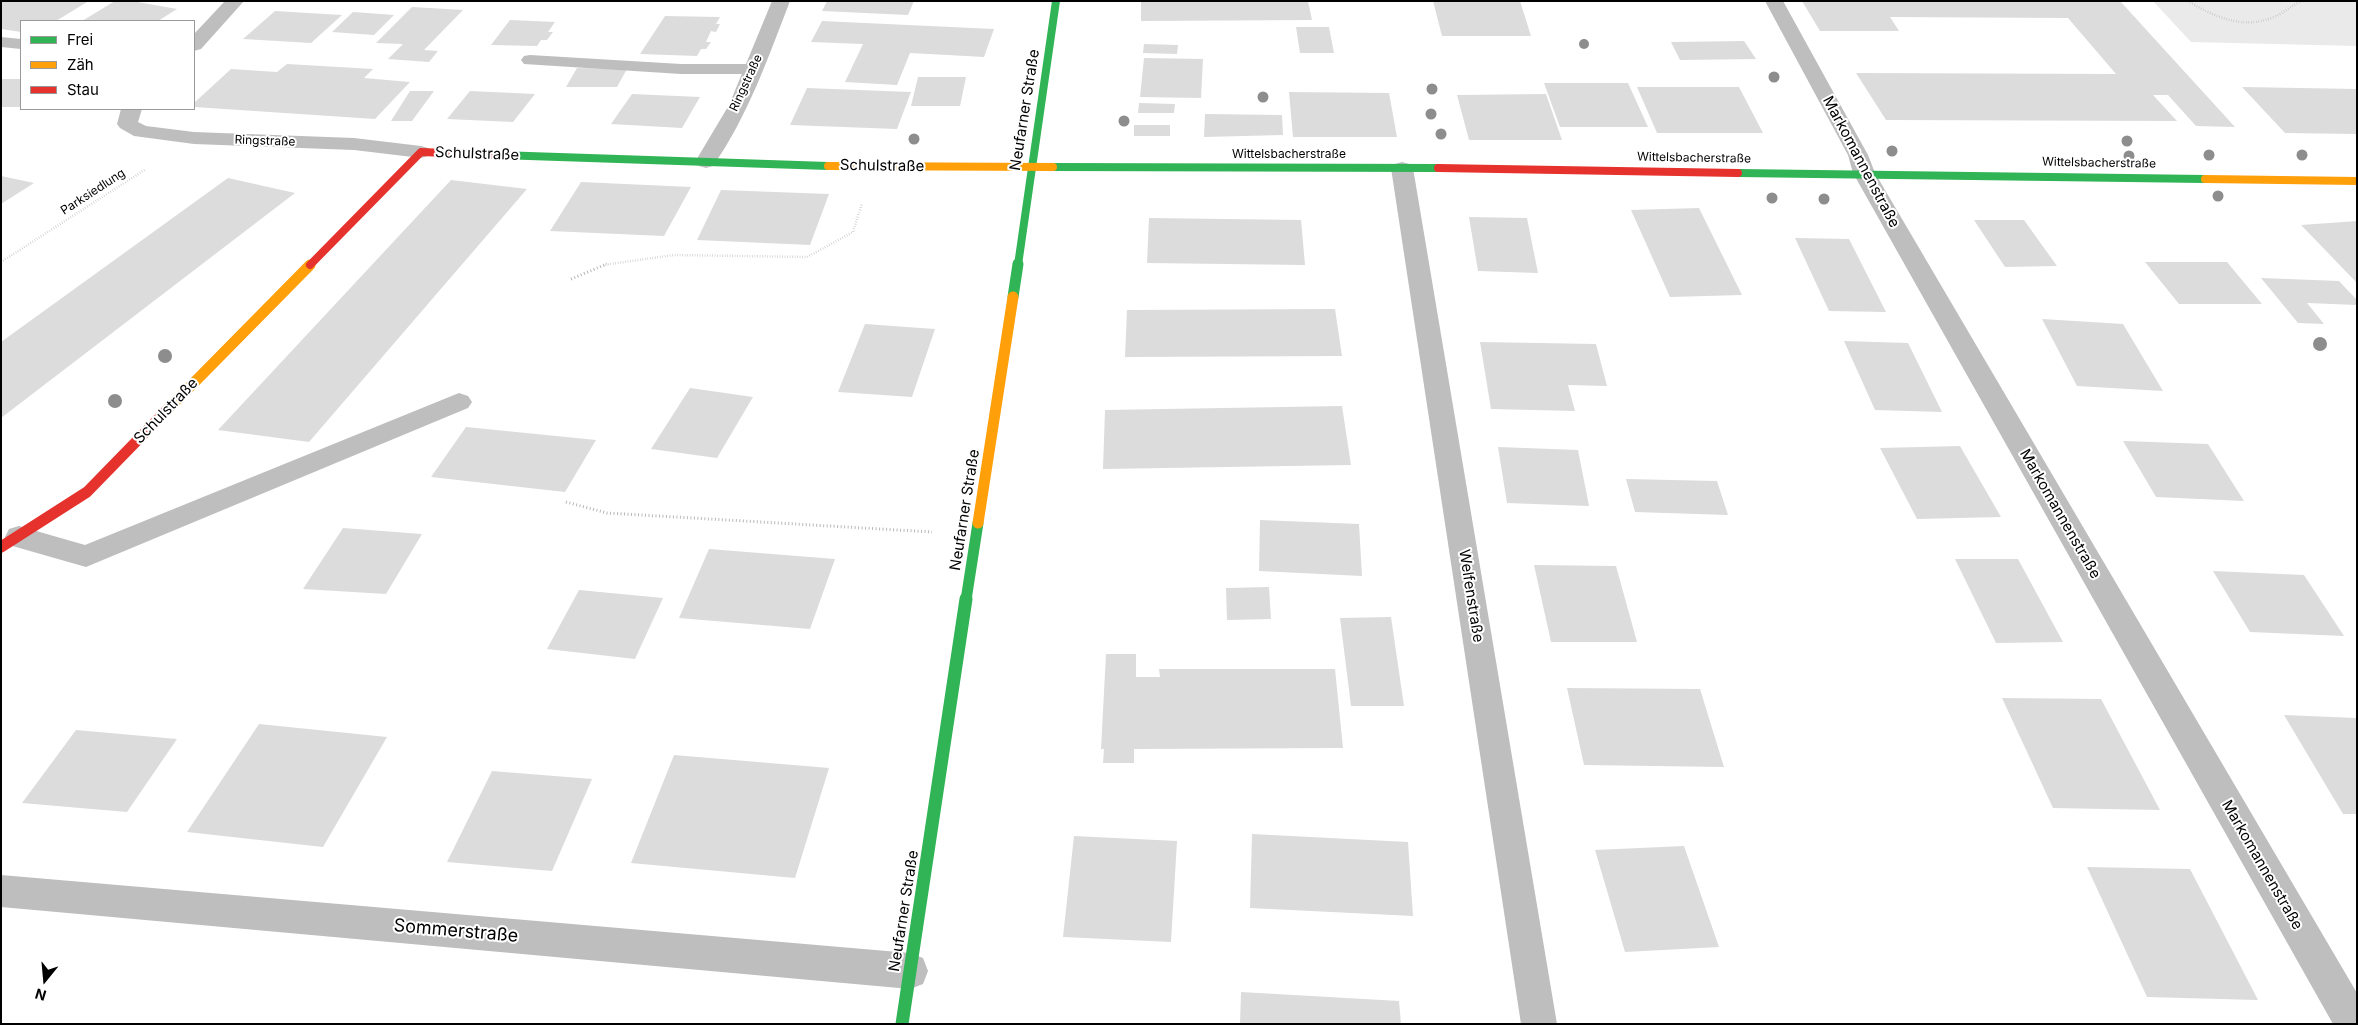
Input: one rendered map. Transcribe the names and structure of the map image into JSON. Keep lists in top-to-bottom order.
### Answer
{
  "streets": {
    "street": [
      "Ringstraße",
      "Neufarner Straße",
      "Schulstraße",
      "Wittelsbacherstraße",
      "Markomannenstraße",
      "Welfenstraße",
      "Sommerstraße"
    ],
    "path": ["Parksiedlung"]
  },
  "crossings": [
    ["Ringstraße", "Schulstraße"],
    ["Ringstraße", "Parksiedlung"],
    ["Neufarner Straße", "Schulstraße"],
    ["Neufarner Straße", "Wittelsbacherstraße"],
    ["Neufarner Straße", "Sommerstraße"],
    ["Schulstraße", "Wittelsbacherstraße"],
    ["Wittelsbacherstraße", "Markomannenstraße"],
    ["Wittelsbacherstraße", "Welfenstraße"]
  ],
  "legend": ["Frei", "Zäh", "Stau"],
  "north": "bottom"
}
